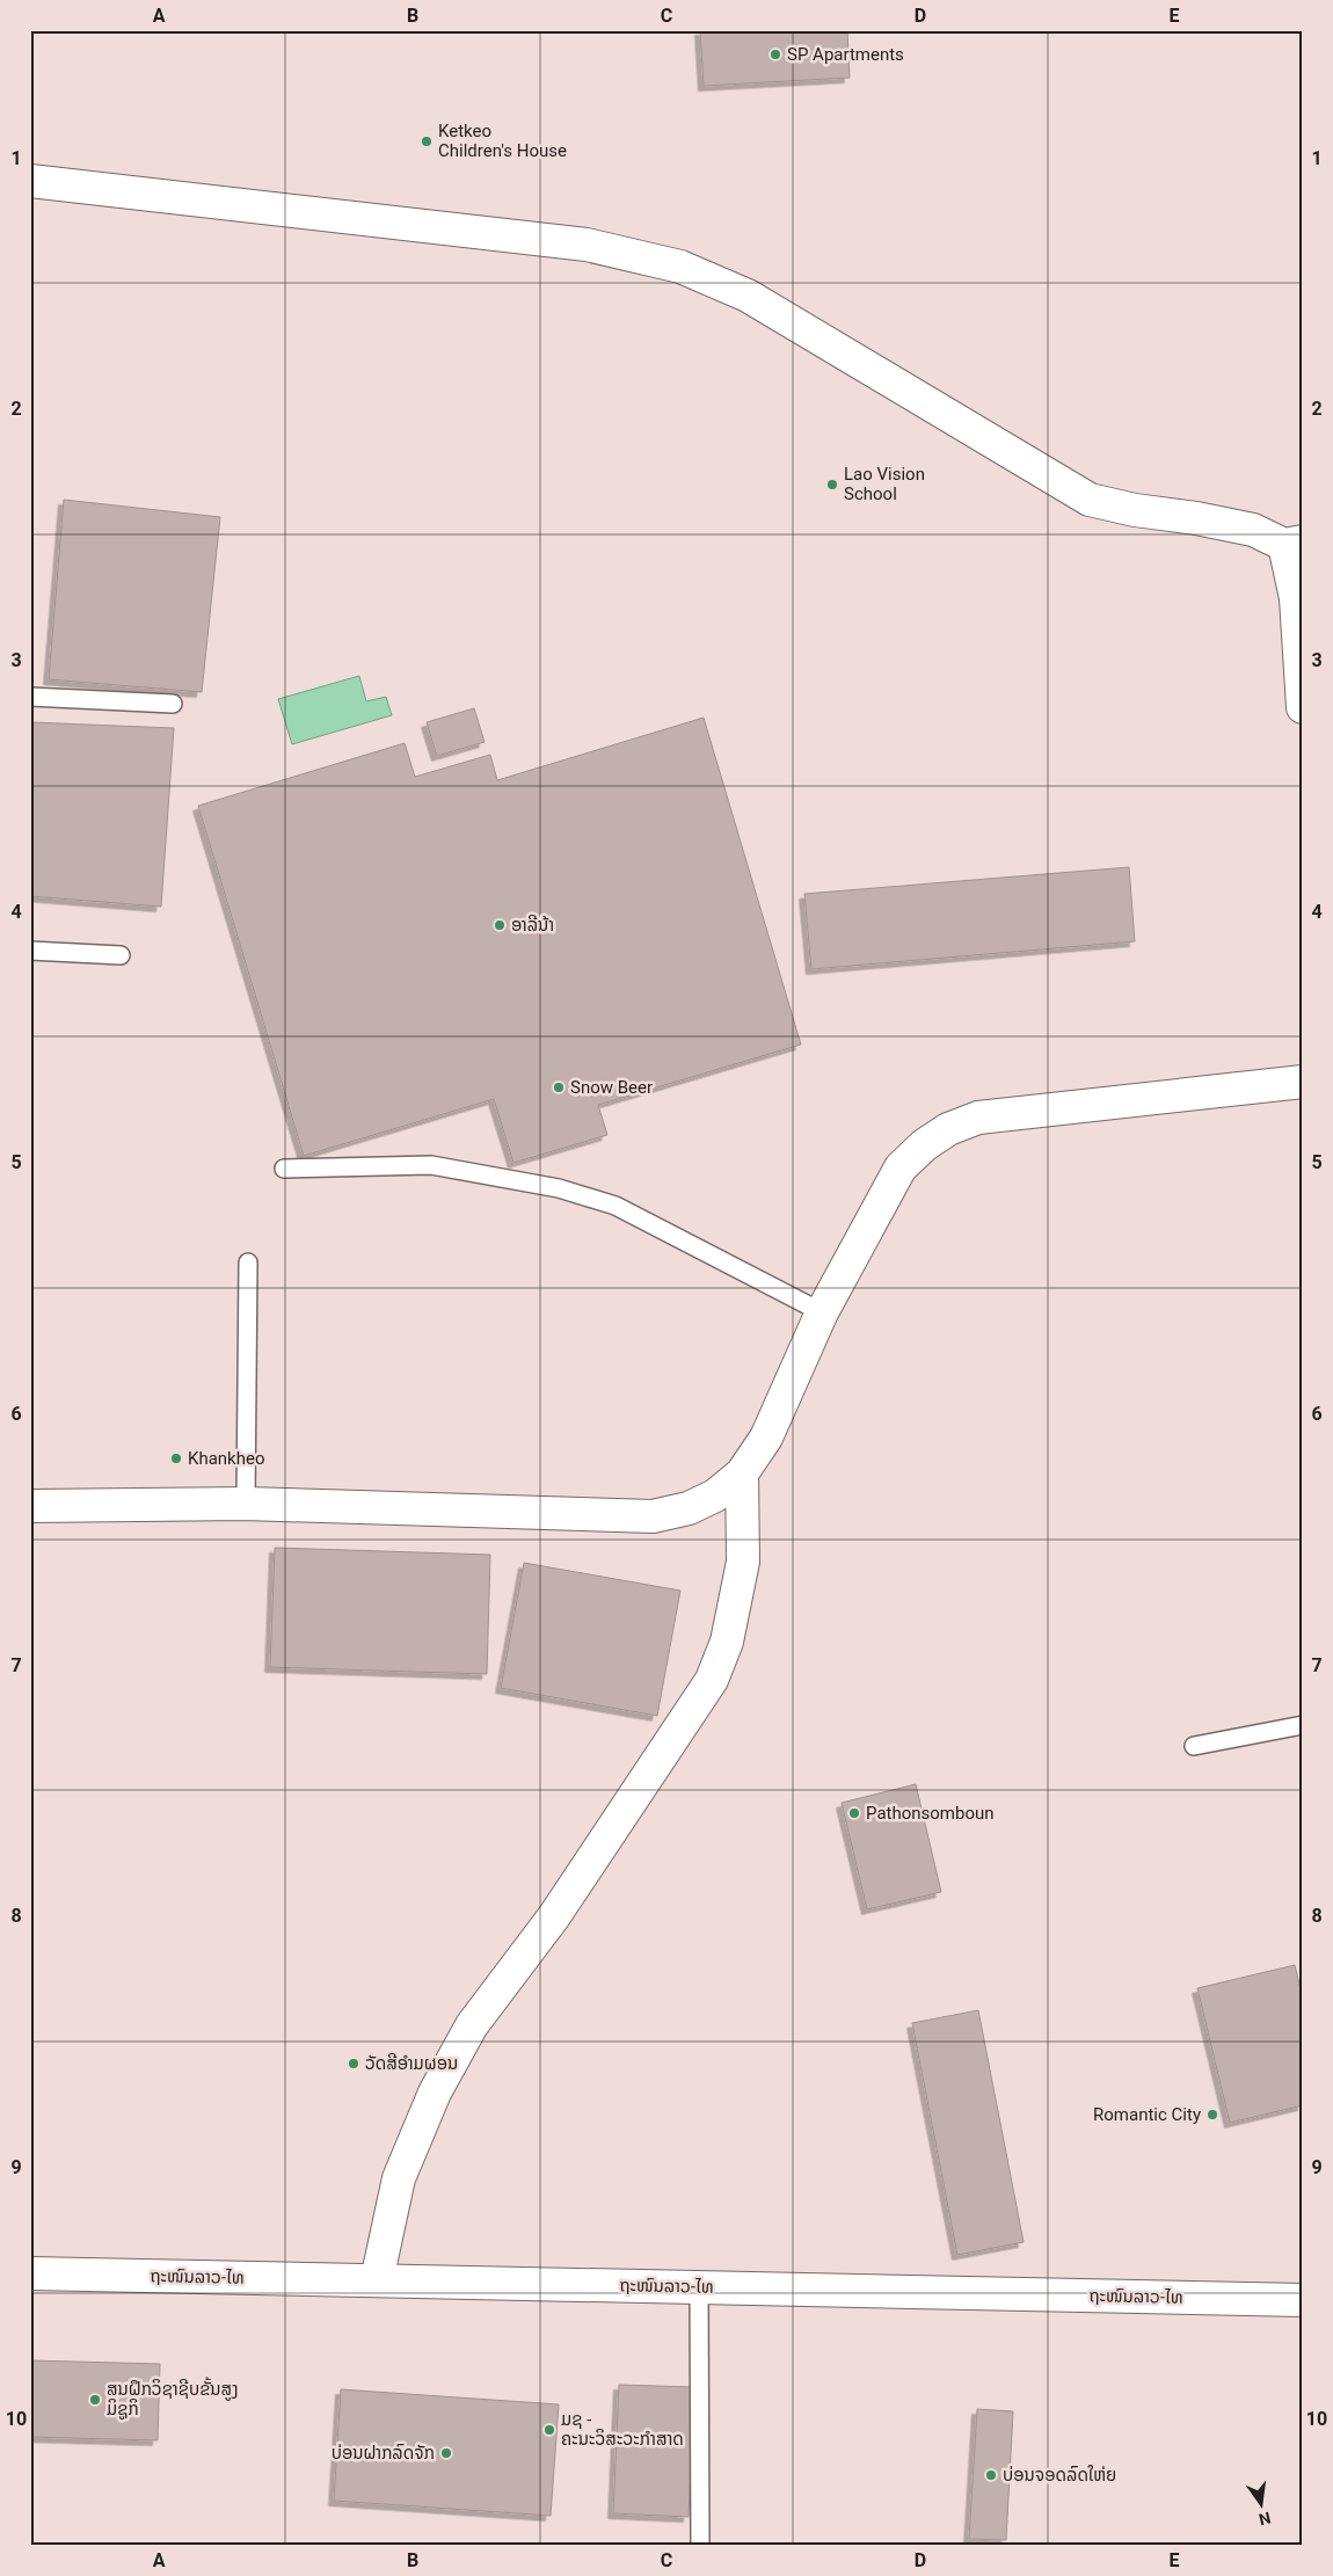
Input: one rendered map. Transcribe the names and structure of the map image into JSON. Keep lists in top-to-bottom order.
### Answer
{
  "streets": {
    "street": ["ຖະໜົນລາວ-ໄທ"]
  },
  "places": [
    "SP Apartments",
    "Ketkeo Children's House",
    "Lao Vision School",
    "ອາລີນ້າ",
    "Snow Beer",
    "Khankheo",
    "Pathonsomboun",
    "ວັດສີອຳມຜອນ",
    "Romantic City",
    "ສູນຝຶກວິຊາຊີບຂັ້ນສູງ ມິຊູກິ",
    "ມຊ - ຄະນະວິສະວະກຳສາດ",
    "ບ່ອນຝາກລົດຈັກ",
    "ບ່ອນຈອດລົດໃຫ່ຍ"
  ],
  "north": "bottom",
  "grid": {
    "columns": [
      "A",
      "B",
      "C",
      "D",
      "E"
    ],
    "rows": [
      "1",
      "2",
      "3",
      "4",
      "5",
      "6",
      "7",
      "8",
      "9",
      "10"
    ]
  }
}
